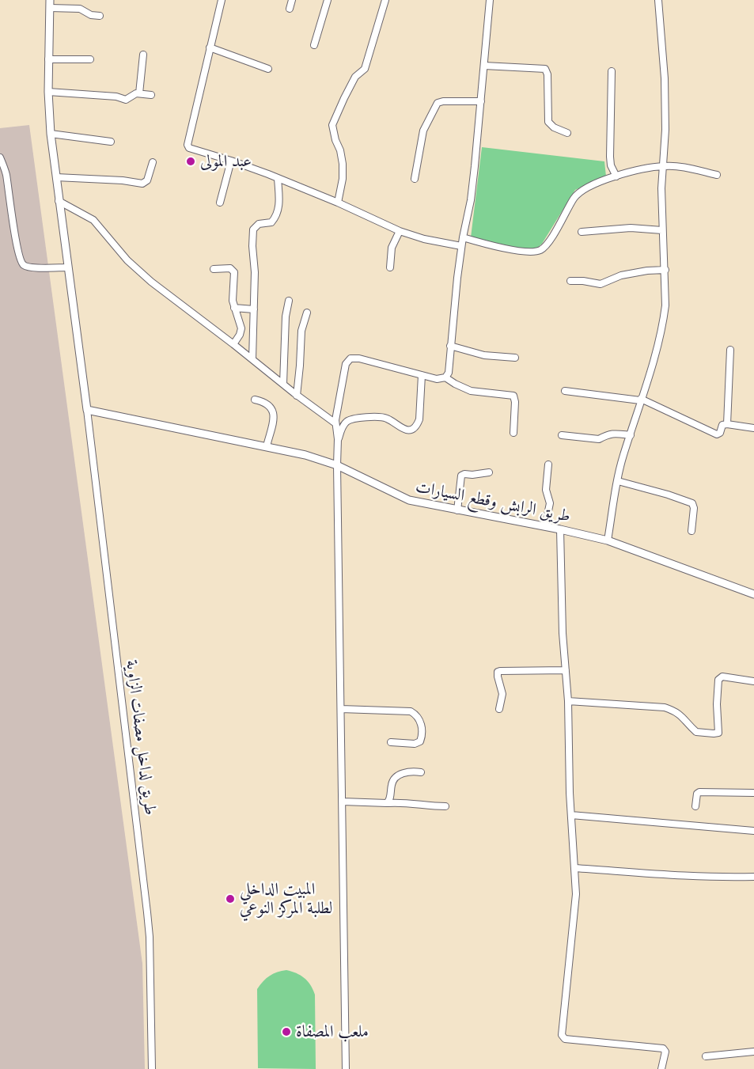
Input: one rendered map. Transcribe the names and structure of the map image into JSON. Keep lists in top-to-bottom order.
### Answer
{
  "streets": {
    "main road": ["طريق الرابش وقطع السيارات"],
    "street": ["طريق لداخل مصفات الزاوية"]
  },
  "crossings": [
    ["طريق الرابش وقطع السيارات", "طريق لداخل مصفات الزاوية"]
  ],
  "places": ["عبد المولى", "المبيت الداخلي لطلبة المركز النوعي", "ملعب المصفاة"]
}
